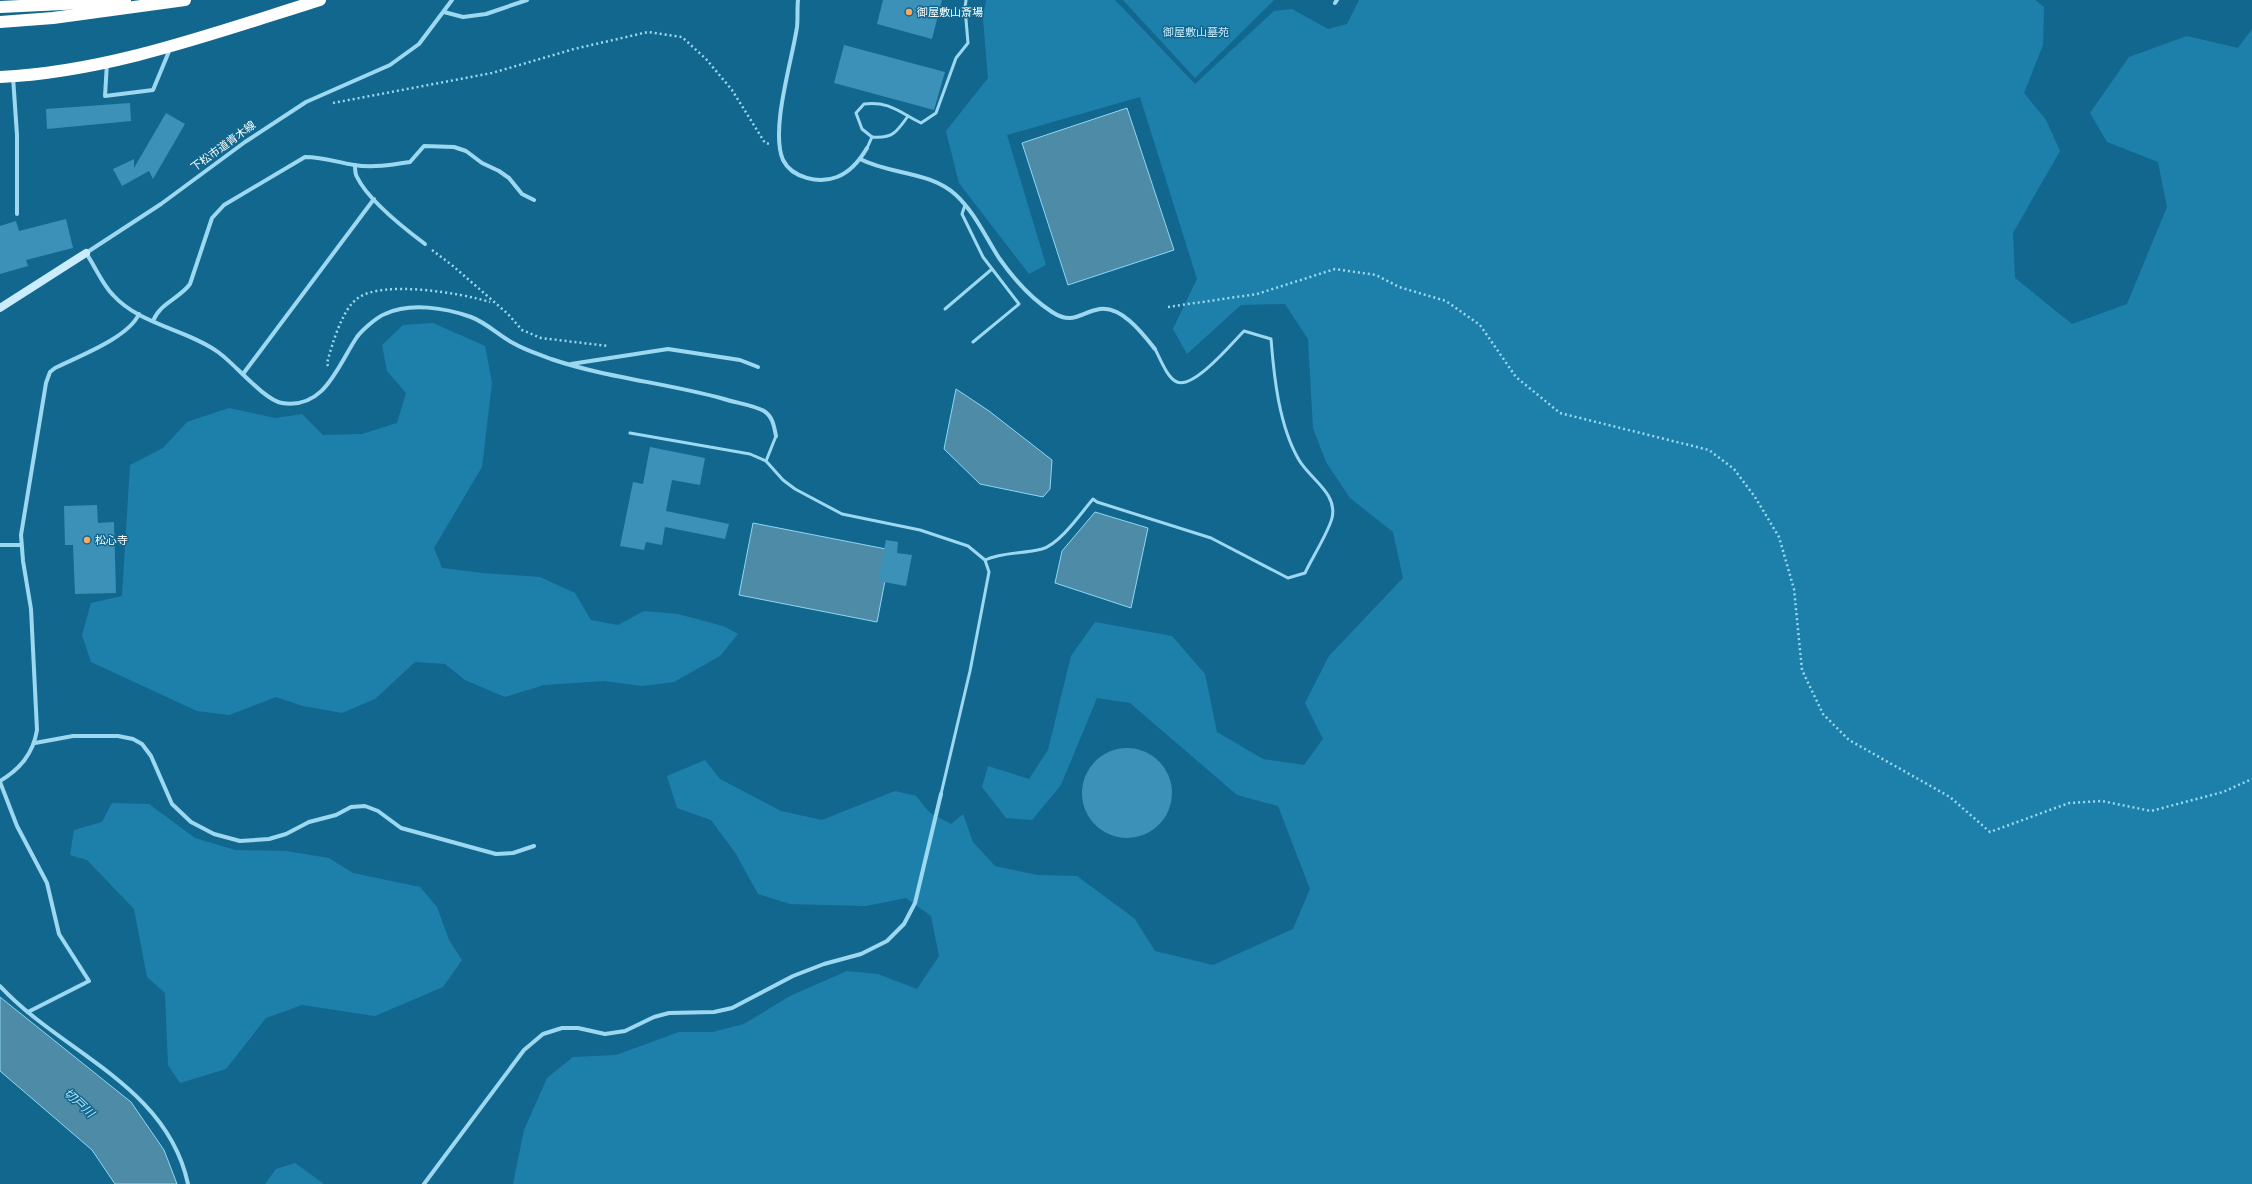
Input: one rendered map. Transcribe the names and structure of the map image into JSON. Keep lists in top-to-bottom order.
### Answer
{
  "streets": {
    "street": ["下松市道青木線"]
  },
  "water": ["切戸川"],
  "parks": ["御屋敷山墓苑"],
  "places": ["御屋敷山斎場", "松心寺"]
}
